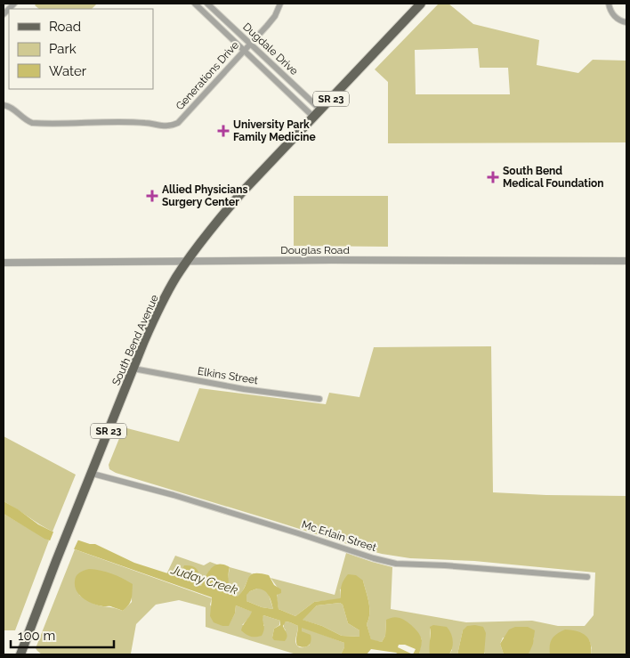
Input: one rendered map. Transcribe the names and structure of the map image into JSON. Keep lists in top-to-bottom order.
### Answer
{
  "streets": {
    "main road": ["SR 23", "South Bend Avenue"],
    "street": [
      "Dugdale Drive",
      "Generations Drive",
      "Douglas Road",
      "Elkins Street",
      "Mc Erlain Street"
    ]
  },
  "crossings": [
    ["Dugdale Drive", "Generations Drive"],
    ["Dugdale Drive", "South Bend Avenue"],
    ["Douglas Road", "South Bend Avenue"],
    ["South Bend Avenue", "Elkins Street"],
    ["South Bend Avenue", "Mc Erlain Street"]
  ],
  "water": ["Juday Creek"],
  "places": {
    "health": ["University Park Family Medicine", "South Bend Medical Foundation", "Allied Physicians Surgery Center"]
  },
  "legend": ["Road", "Park", "Water"],
  "scale_bar": "100 m"
}
